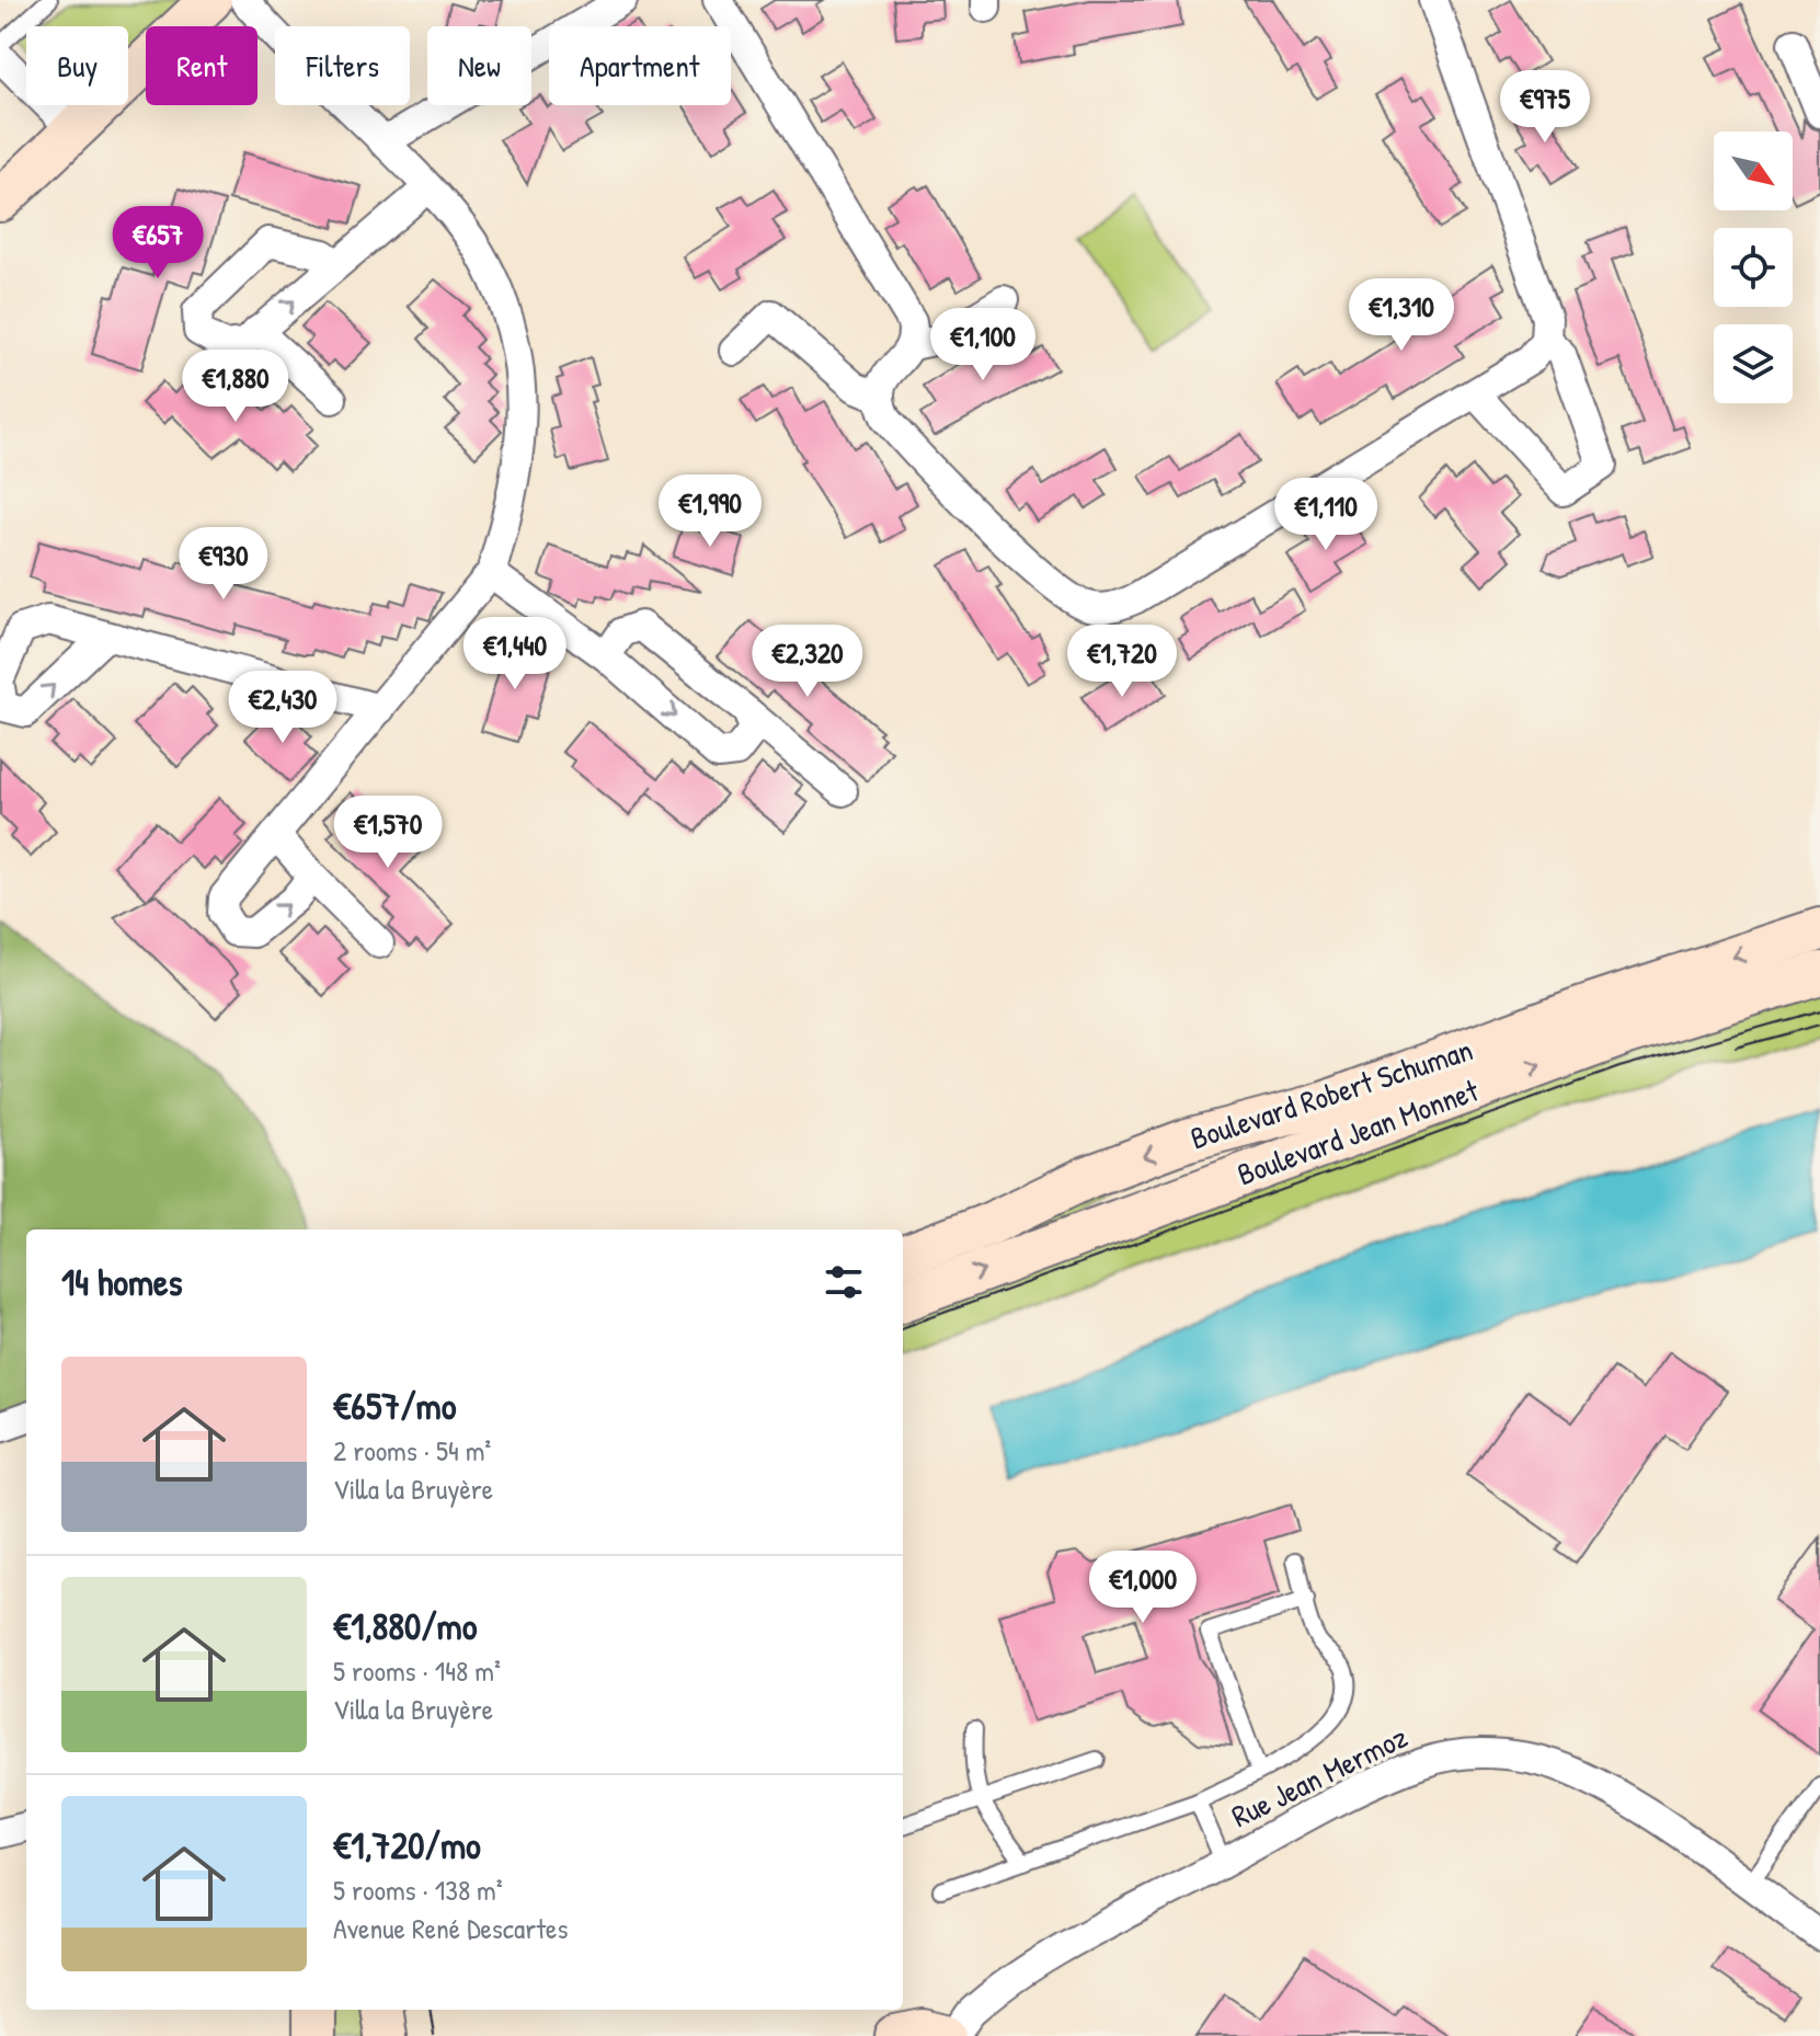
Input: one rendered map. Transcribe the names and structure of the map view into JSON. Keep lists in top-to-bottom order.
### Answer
{
  "streets": {
    "main road": ["Boulevard Robert Schuman", "Boulevard Jean Monnet"],
    "street": ["Rue Jean Mermoz"]
  },
  "one_way": ["Boulevard Robert Schuman", "Boulevard Jean Monnet"],
  "north": "bottom right",
  "page": {
    "chip": [
      "Buy",
      "Rent",
      "Filters",
      "New",
      "Apartment"
    ],
    "price": [
      "€975",
      "€657",
      "€1,310",
      "€1,100",
      "€1,880",
      "€1,990",
      "€1,110",
      "€930",
      "€1,440",
      "€2,320",
      "€1,720",
      "€2,430",
      "€1,570",
      "€1,000"
    ],
    "heading": "14 homes",
    "list": [
      {
        "name": "€657/mo",
        "note": "2 rooms · 54 m² · Villa la Bruyère"
      },
      {
        "name": "€1,880/mo",
        "note": "5 rooms · 148 m² · Villa la Bruyère"
      },
      {
        "name": "€1,720/mo",
        "note": "5 rooms · 138 m² · Avenue René Descartes"
      }
    ]
  }
}
